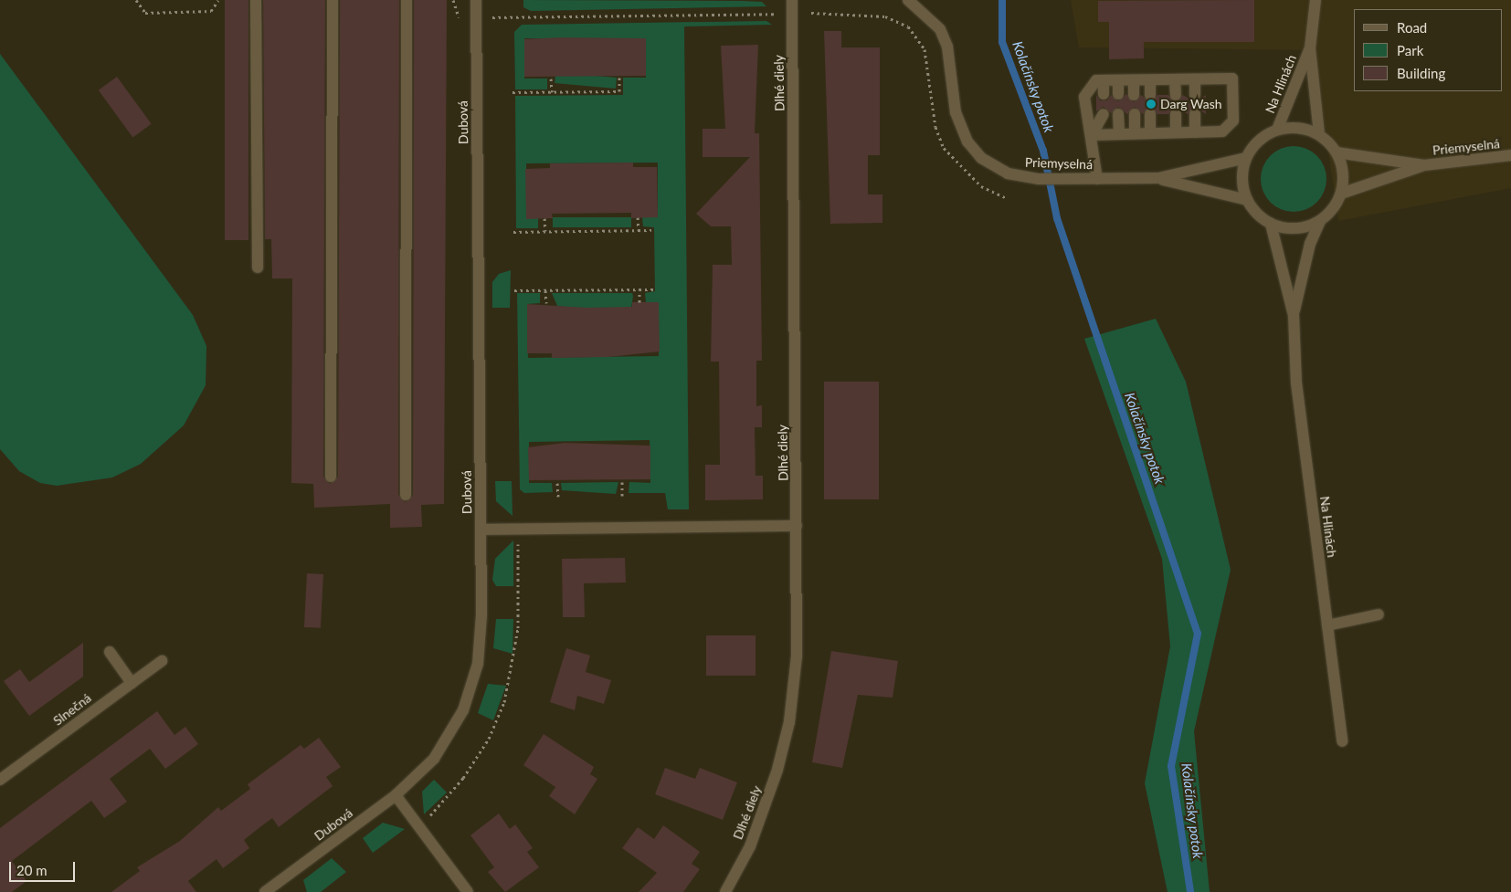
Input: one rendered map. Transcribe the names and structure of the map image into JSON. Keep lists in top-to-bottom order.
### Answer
{
  "streets": {
    "street": [
      "Dlhé diely",
      "Na Hlinách",
      "Dubová",
      "Priemyselná",
      "Slnečná"
    ]
  },
  "crossings": [
    ["Na Hlinách", "Priemyselná"]
  ],
  "water": ["Kolačínsky potok"],
  "places": ["Darg Wash"],
  "legend": ["Road", "Park", "Building"],
  "scale_bar": "20 m"
}
